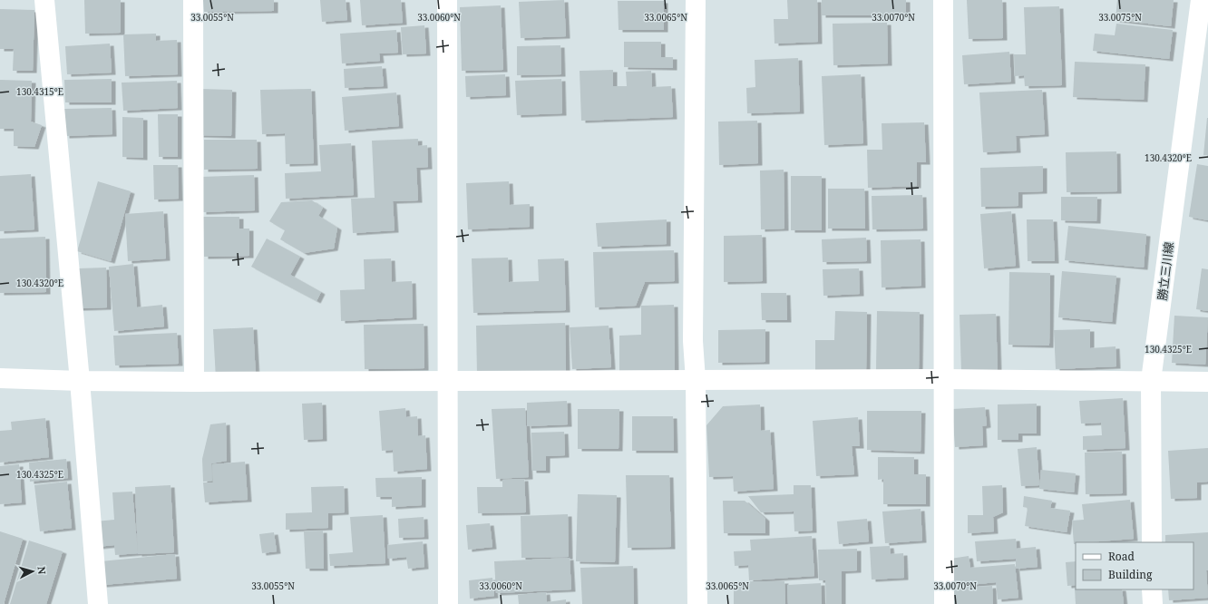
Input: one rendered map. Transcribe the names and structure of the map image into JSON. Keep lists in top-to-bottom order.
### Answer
{
  "streets": {
    "street": ["勝立三川線"]
  },
  "legend": ["Road", "Building"],
  "north": "right",
  "coordinates": [
    "33.0055°N",
    "33.0060°N",
    "33.0065°N",
    "33.0070°N",
    "33.0075°N",
    "130.4315°E",
    "130.4320°E",
    "130.4325°E"
  ]
}
